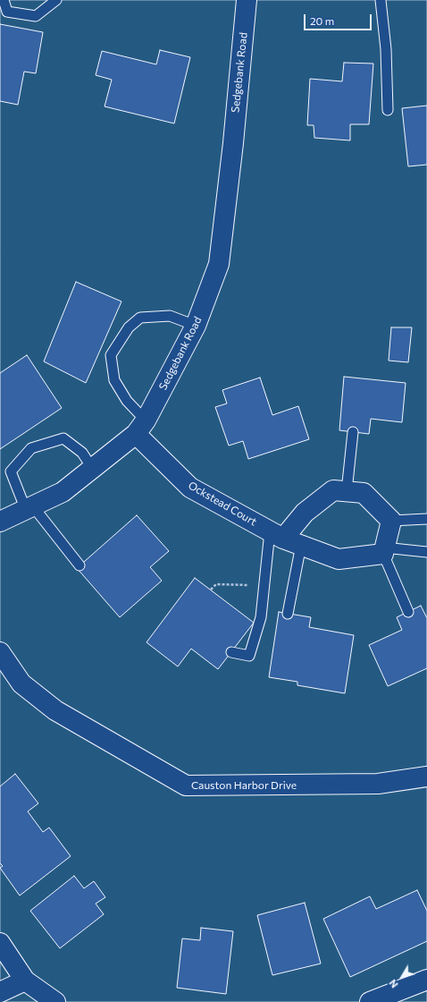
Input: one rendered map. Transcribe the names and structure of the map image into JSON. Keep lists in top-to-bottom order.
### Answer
{
  "streets": {
    "street": ["Sedgebank Road", "Ockstead Court", "Causton Harbor Drive"]
  },
  "crossings": [
    ["Sedgebank Road", "Ockstead Court"]
  ],
  "scale_bar": "20 m",
  "north": "bottom left"
}
